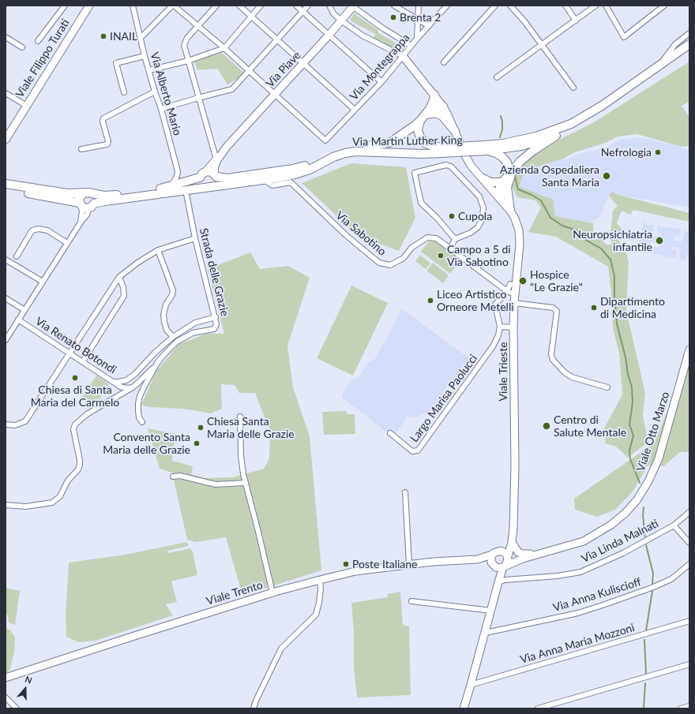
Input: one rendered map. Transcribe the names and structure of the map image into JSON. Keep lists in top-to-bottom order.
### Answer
{
  "streets": {
    "main road": ["Via Martin Luther King"],
    "street": [
      "Viale Filippo Turati",
      "Via Montegrappa",
      "Via Piave",
      "Via Alberto Mario",
      "Via Sabotino",
      "Strada delle Grazie",
      "Via Renato Botondi",
      "Viale Trieste",
      "Largo Marisa Paolucci",
      "Viale Otto Marzo",
      "Via Linda Malnati",
      "Viale Trento",
      "Via Anna Kuliscioff",
      "Via Anna Maria Mozzoni"
    ]
  },
  "crossings": [
    ["Via Montegrappa", "Via Piave"],
    ["Via Montegrappa", "Viale Trieste"],
    ["Via Piave", "Via Martin Luther King"],
    ["Via Martin Luther King", "Via Sabotino"],
    ["Via Martin Luther King", "Strada delle Grazie"],
    ["Strada delle Grazie", "Via Renato Botondi"],
    ["Viale Trieste", "Viale Otto Marzo"],
    ["Viale Trieste", "Viale Trento"],
    ["Viale Otto Marzo", "Viale Trento"]
  ],
  "places": [
    "Brenta 2",
    "INAIL",
    "Nefrologia",
    "Azienda Ospedaliera Santa Maria",
    "Cupola",
    "Neuropsichiatria infantile",
    "Campo a 5 di Via Sabotino",
    "Hospice \"Le Grazie\"",
    "Liceo Artistico Orneore Metelli",
    "Dipartimento di Medicina",
    "Chiesa di Santa Maria del Carmelo",
    "Centro di Salute Mentale",
    "Chiesa Santa Maria delle Grazie",
    "Convento Santa Maria delle Grazie",
    "Poste Italiane"
  ],
  "north": "top"
}
